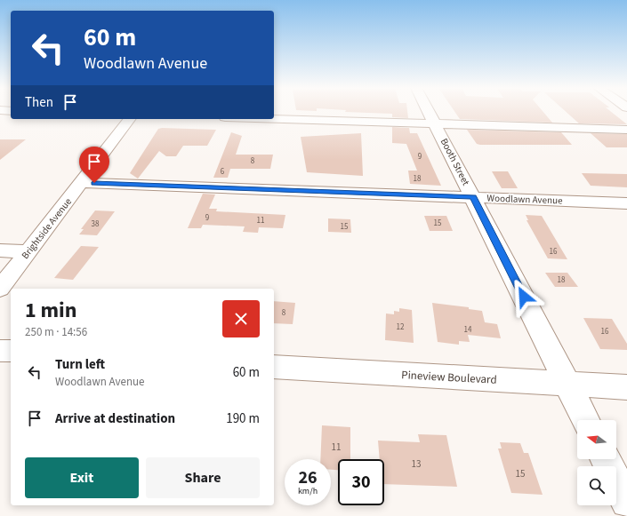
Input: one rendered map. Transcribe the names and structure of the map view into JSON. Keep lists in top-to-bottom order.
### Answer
{
  "streets": {
    "street": [
      "Booth Street",
      "Woodlawn Avenue",
      "Brightside Avenue",
      "Pineview Boulevard"
    ]
  },
  "crossings": [
    ["Booth Street", "Woodlawn Avenue"],
    ["Booth Street", "Pineview Boulevard"],
    ["Woodlawn Avenue", "Brightside Avenue"]
  ],
  "house_numbers": [
    "9",
    "8",
    "6",
    "18",
    "9",
    "11",
    "15",
    "38",
    "15",
    "16",
    "18",
    "8",
    "12",
    "14",
    "16",
    "11",
    "13",
    "15"
  ],
  "north": "left",
  "page": {
    "turn": ["60 m", "Woodlawn Avenue"],
    "then": "Then",
    "heading": ["1 min", "250 m · 14:56"],
    "list": [
      {
        "name": "Turn left",
        "note": "Woodlawn Avenue",
        "value": "60 m"
      },
      {
        "name": "Arrive at destination",
        "value": "190 m"
      }
    ],
    "buttons": ["Exit", "Share"],
    "speed": "26 km/h",
    "limit": "30"
  }
}
